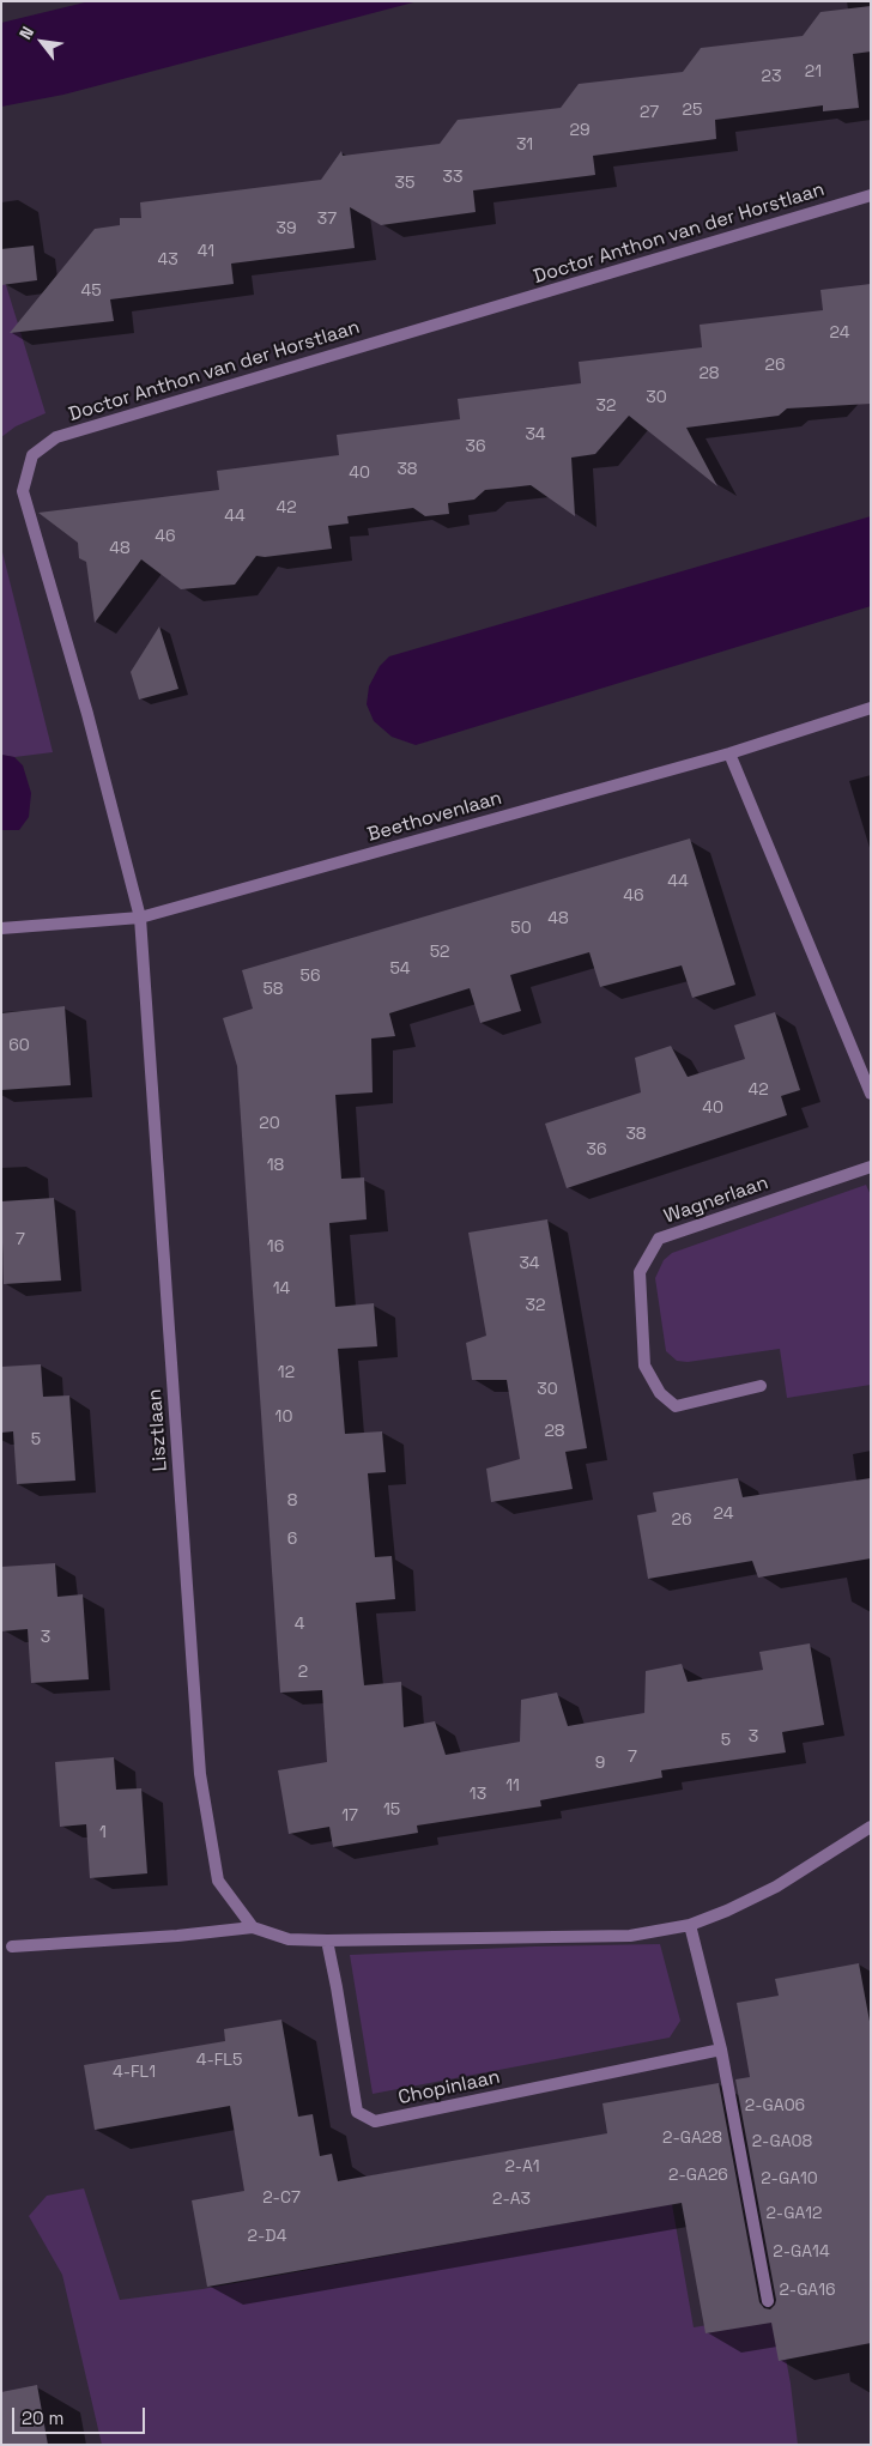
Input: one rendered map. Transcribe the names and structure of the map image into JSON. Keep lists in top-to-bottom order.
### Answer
{
  "streets": {
    "street": [
      "Doctor Anthon van der Horstlaan",
      "Beethovenlaan",
      "Wagnerlaan",
      "Lisztlaan",
      "Chopinlaan"
    ]
  },
  "crossings": [
    ["Doctor Anthon van der Horstlaan", "Beethovenlaan"],
    ["Doctor Anthon van der Horstlaan", "Lisztlaan"],
    ["Beethovenlaan", "Lisztlaan"]
  ],
  "house_numbers": [
    "21",
    "23",
    "25",
    "27",
    "29",
    "31",
    "33",
    "35",
    "37",
    "39",
    "41",
    "43",
    "45",
    "24",
    "26",
    "28",
    "30",
    "32",
    "34",
    "36",
    "38",
    "40",
    "42",
    "44",
    "46",
    "48",
    "44",
    "46",
    "48",
    "50",
    "52",
    "54",
    "56",
    "58",
    "60",
    "42",
    "40",
    "20",
    "38",
    "36",
    "18",
    "7",
    "16",
    "34",
    "14",
    "32",
    "12",
    "30",
    "10",
    "28",
    "5",
    "8",
    "24",
    "26",
    "6",
    "4",
    "3",
    "2",
    "3",
    "5",
    "7",
    "9",
    "11",
    "13",
    "15",
    "17",
    "1",
    "4-FL5",
    "4-FL1",
    "2-GA06",
    "2-GA28",
    "2-GA08",
    "2-A1",
    "2-GA26",
    "2-GA10",
    "2-C7",
    "2-A3",
    "2-GA12",
    "2-D4",
    "2-GA14",
    "2-GA16"
  ],
  "scale_bar": "20 m",
  "north": "top left"
}
